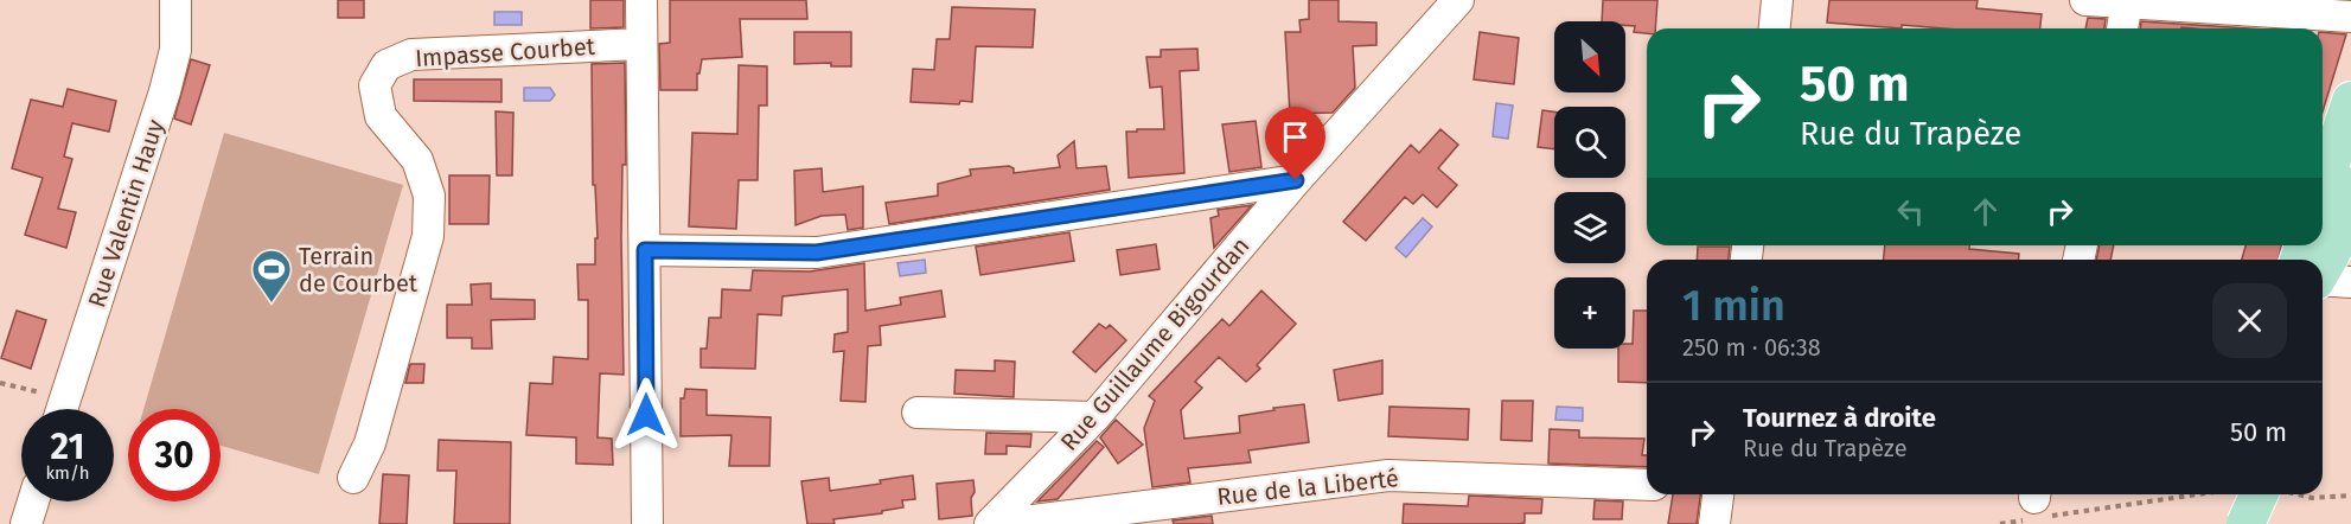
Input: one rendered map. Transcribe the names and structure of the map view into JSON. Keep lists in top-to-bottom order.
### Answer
{
  "streets": {
    "street": [
      "Impasse Courbet",
      "Rue Valentin Hauy",
      "Rue Guillaume Bigourdan",
      "Rue de la Liberté"
    ]
  },
  "places": {
    "sports": ["Terrain de Courbet"]
  },
  "north": "bottom right",
  "page": {
    "map_buttons": "+",
    "turn": ["50 m", "Rue du Trapèze"],
    "heading": ["1 min", "250 m · 06:38"],
    "list": [
      {
        "name": "Tournez à droite",
        "note": "Rue du Trapèze",
        "value": "50 m"
      }
    ],
    "speed": "21 km/h",
    "limit": "30"
  }
}
